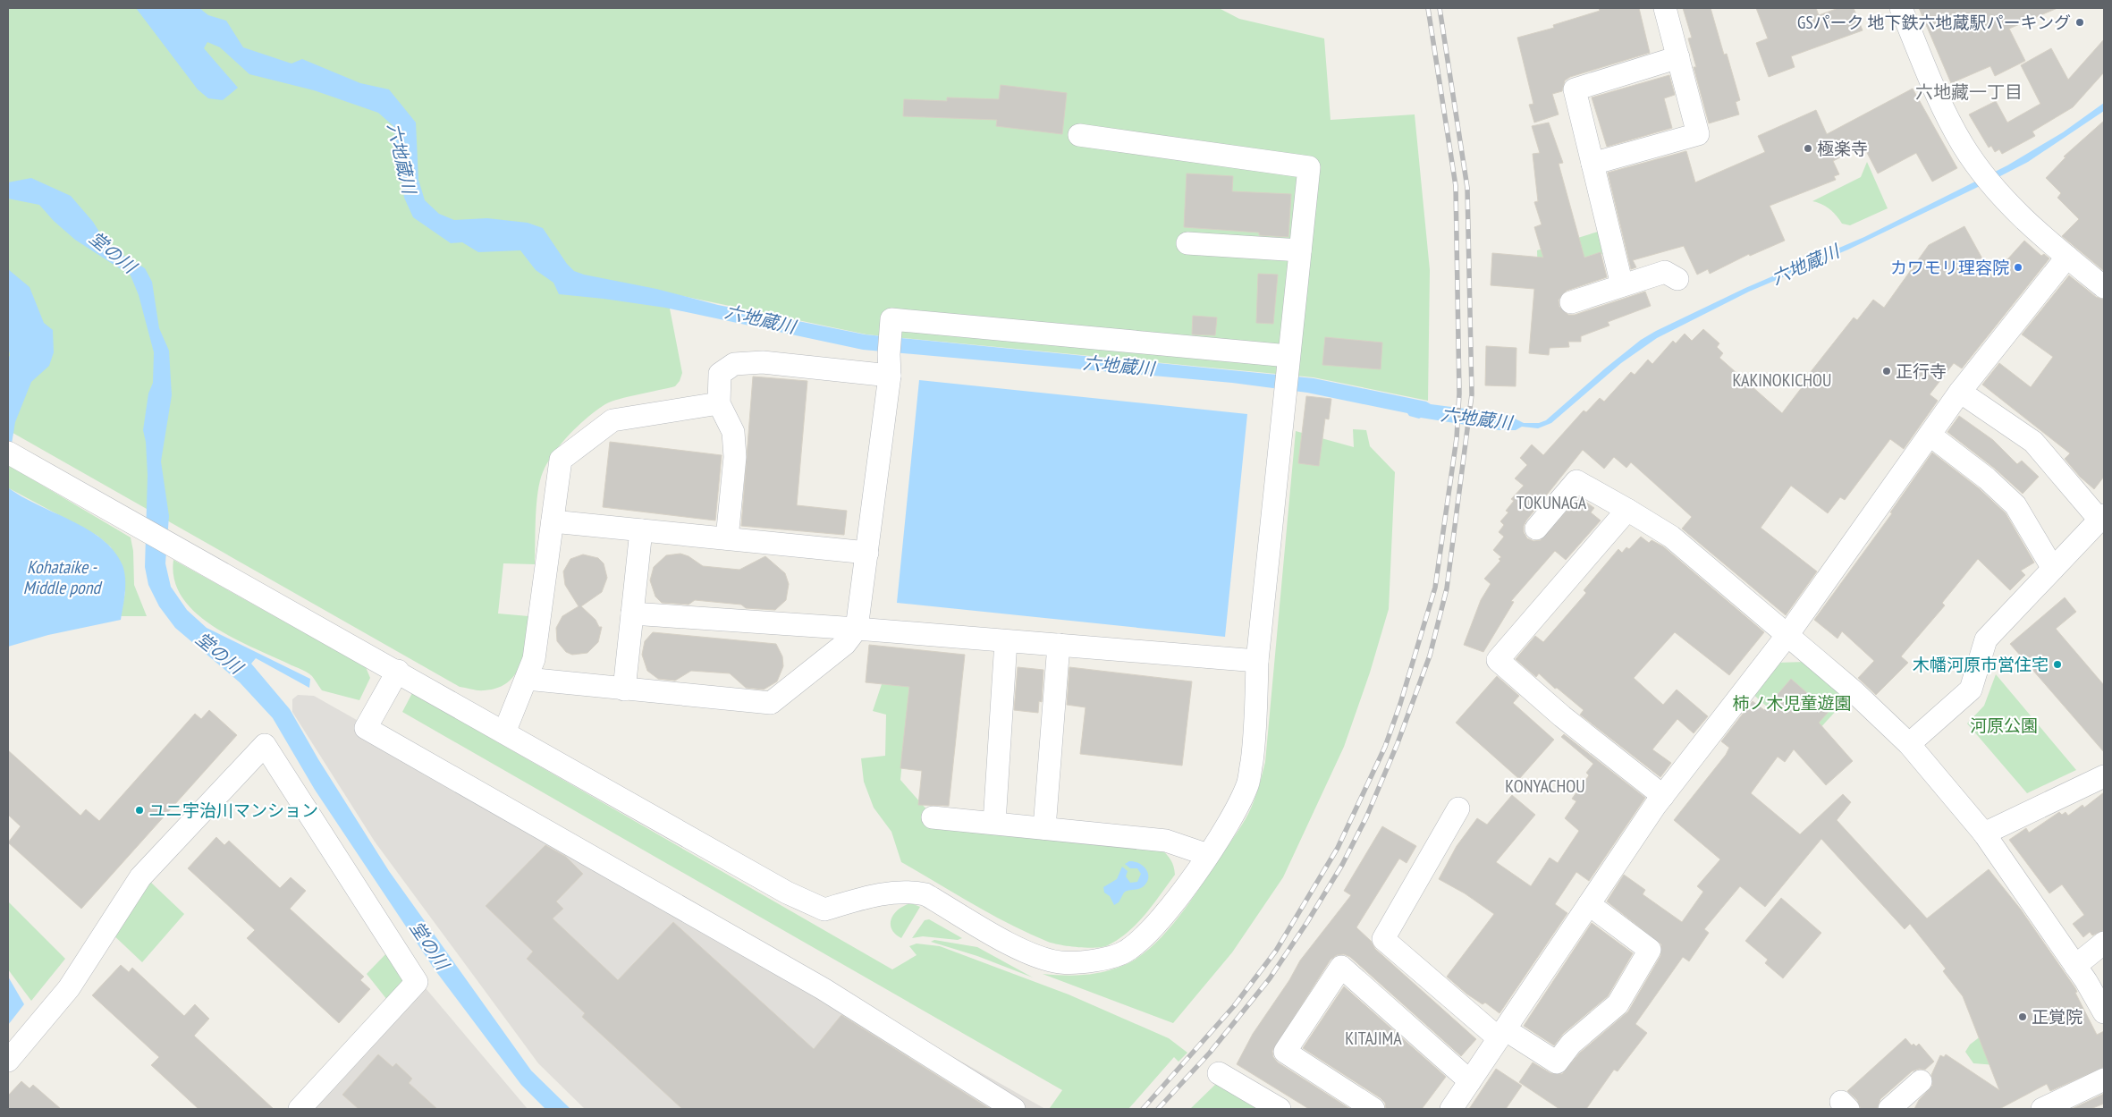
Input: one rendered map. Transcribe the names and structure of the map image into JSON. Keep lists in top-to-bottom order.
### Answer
{
  "districts": [
    "六地藏一丁目",
    "KAKINOKICHOU",
    "TOKUNAGA",
    "KONYACHOU",
    "KITAJIMA"
  ],
  "water": ["六地蔵川", "堂の川", "Kohataike - Middle pond"],
  "parks": ["柿ノ木児童遊園", "河原公園"],
  "places": [
    "GSパーク 地下鉄六地蔵駅パーキング",
    "極楽寺",
    "カワモリ理容院",
    "正行寺",
    "木幡河原市営住宅",
    "ユニ宇治川マンション",
    "正覚院"
  ]
}
